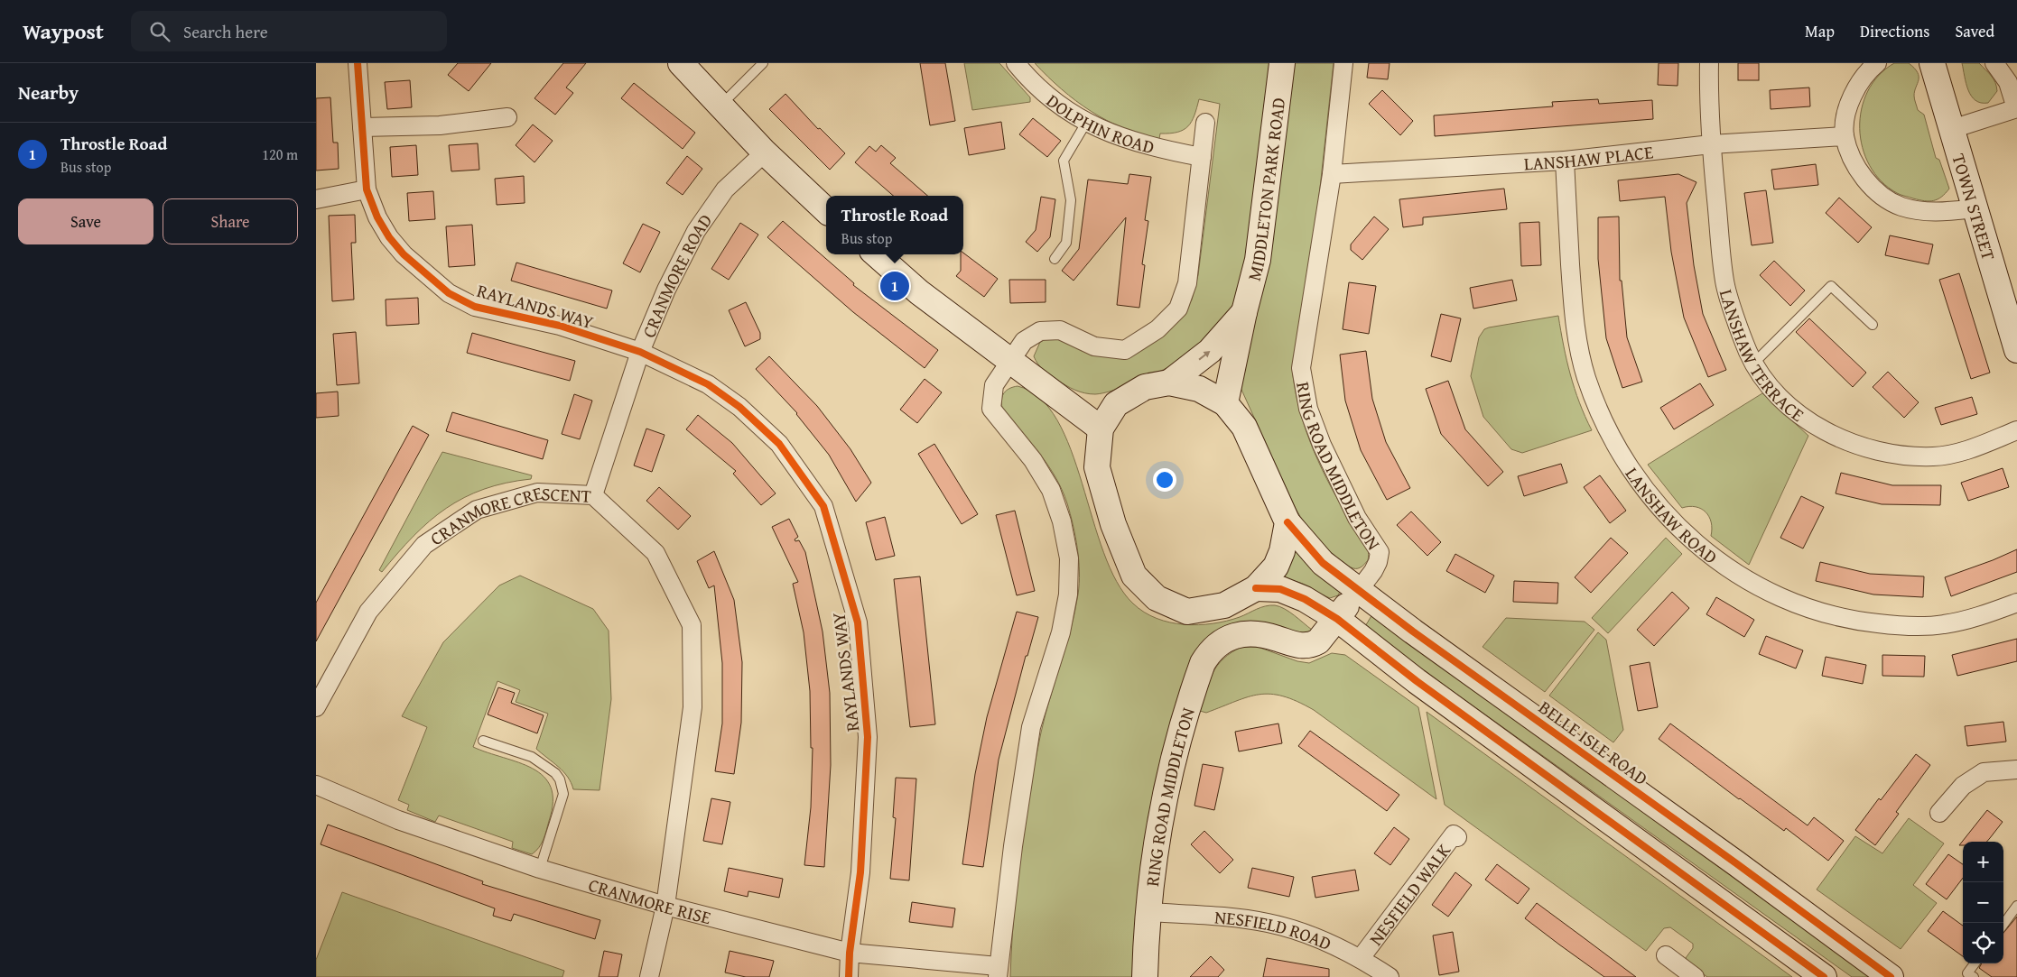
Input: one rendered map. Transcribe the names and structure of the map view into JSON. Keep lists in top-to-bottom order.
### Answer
{
  "streets": {
    "street": [
      "DOLPHIN ROAD",
      "LANSHAW PLACE",
      "MIDDLETON PARK ROAD",
      "TOWN STREET",
      "CRANMORE ROAD",
      "RAYLANDS WAY",
      "LANSHAW TERRACE",
      "RING ROAD MIDDLETON",
      "LANSHAW ROAD",
      "CRANMORE CRESCENT",
      "BELLE ISLE ROAD",
      "NESFIELD WALK",
      "CRANMORE RISE",
      "NESFIELD ROAD"
    ]
  },
  "crossings": [
    ["LANSHAW PLACE", "LANSHAW TERRACE"],
    ["LANSHAW PLACE", "RING ROAD MIDDLETON"],
    ["LANSHAW PLACE", "LANSHAW ROAD"],
    ["MIDDLETON PARK ROAD", "BELLE ISLE ROAD"],
    ["CRANMORE ROAD", "RAYLANDS WAY"],
    ["CRANMORE ROAD", "CRANMORE CRESCENT"],
    ["RAYLANDS WAY", "CRANMORE RISE"],
    ["RING ROAD MIDDLETON", "BELLE ISLE ROAD"],
    ["RING ROAD MIDDLETON", "NESFIELD ROAD"],
    ["CRANMORE CRESCENT", "CRANMORE RISE"],
    ["NESFIELD WALK", "NESFIELD ROAD"]
  ],
  "page": {
    "header": "Waypost",
    "search": "Search here",
    "nav": ["Map", "Directions", "Saved"],
    "heading": "Nearby",
    "list": [
      {
        "mark": "1",
        "name": "Throstle Road",
        "note": "Bus stop",
        "value": "120 m"
      }
    ],
    "buttons": ["Save", "Share"],
    "popup": ["Throstle Road", "Bus stop"],
    "pins": "1",
    "map_buttons": ["+", "−"]
  }
}
